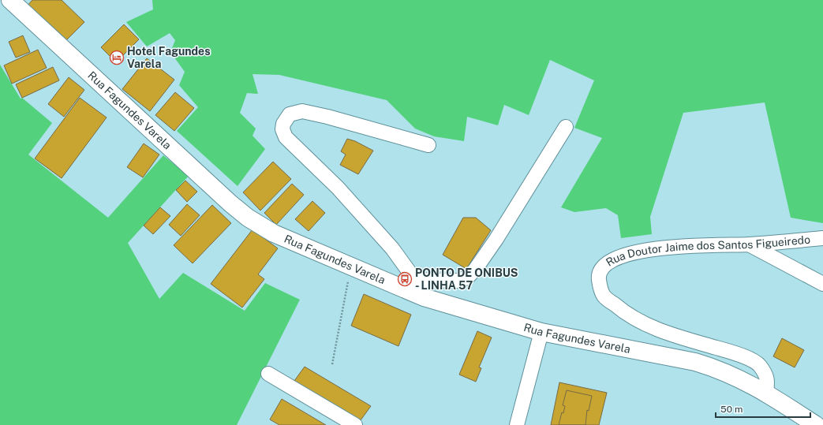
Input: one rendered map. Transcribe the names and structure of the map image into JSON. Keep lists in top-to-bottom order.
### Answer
{
  "streets": {
    "main road": ["Rua Fagundes Varela"],
    "street": ["Rua Doutor Jaime dos Santos Figueiredo"]
  },
  "crossings": [
    ["Rua Fagundes Varela", "Rua Doutor Jaime dos Santos Figueiredo"]
  ],
  "places": {
    "hotel": ["Hotel Fagundes Varela"],
    "bus stop": ["PONTO DE ONIBUS - LINHA 57"]
  },
  "scale_bar": "50 m"
}
